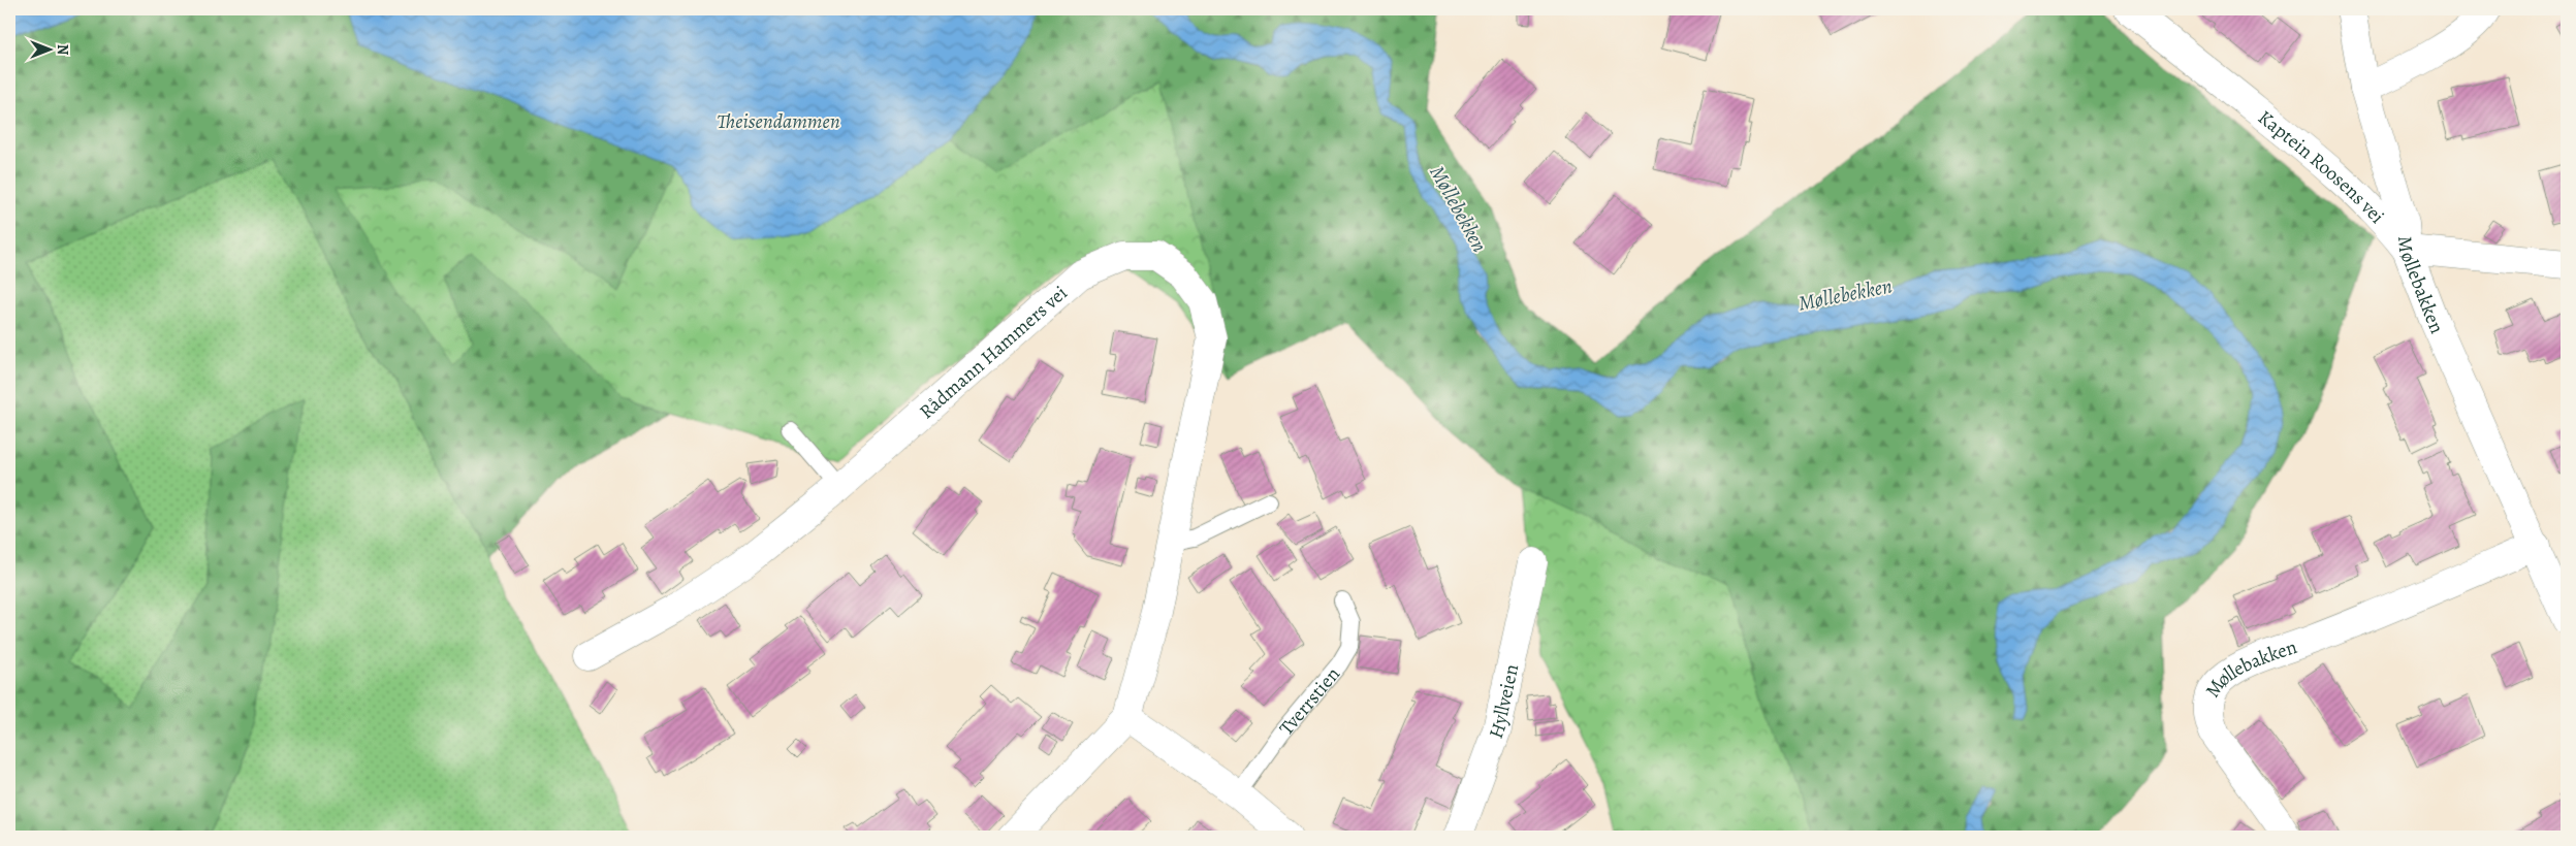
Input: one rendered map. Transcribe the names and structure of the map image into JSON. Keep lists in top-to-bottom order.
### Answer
{
  "streets": {
    "street": [
      "Kaptein Roosens vei",
      "Møllebakken",
      "Rådmann Hammers vei",
      "Hyllveien"
    ],
    "lane": ["Tverrstien"]
  },
  "crossings": [
    ["Kaptein Roosens vei", "Møllebakken"]
  ],
  "water": ["Theisendammen", "Møllebekken"],
  "north": "right"
}
